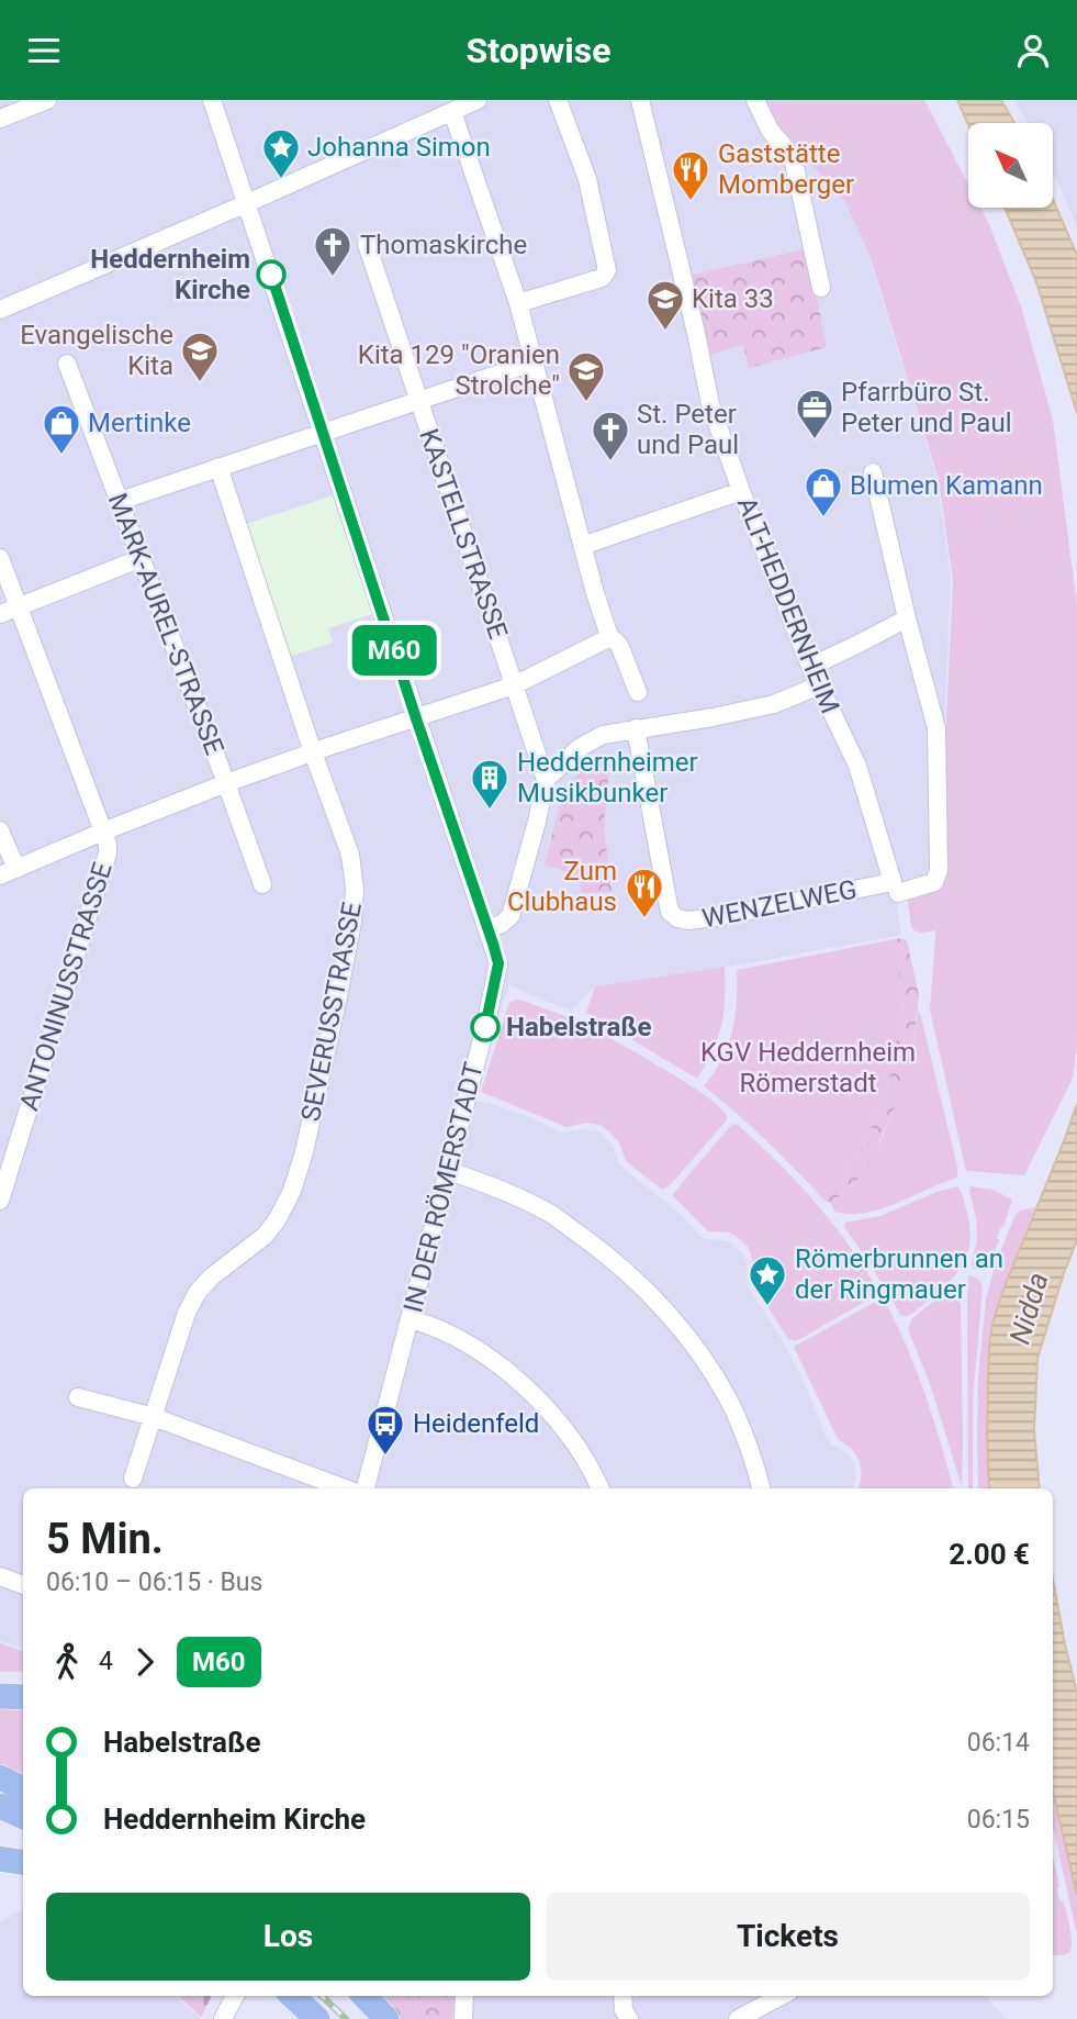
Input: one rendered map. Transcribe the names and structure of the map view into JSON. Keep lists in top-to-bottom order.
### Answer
{
  "streets": {
    "street": [
      "KASTELLSTRASSE",
      "ALT-HEDDERNHEIM",
      "MARK-AUREL-STRASSE",
      "WENZELWEG",
      "ANTONINUSSTRASSE",
      "SEVERUSSTRASSE",
      "IN DER RÖMERSTADT"
    ]
  },
  "crossings": [
    ["ALT-HEDDERNHEIM", "WENZELWEG"]
  ],
  "water": ["Nidda"],
  "parks": ["KGV Heddernheim Römerstadt"],
  "places": {
    "place": ["Johanna Simon", "Römerbrunnen an der Ringmauer"],
    "restaurant": ["Gaststätte Momberger", "Zum Clubhaus"],
    "other": ["Heddernheim Kirche", "Habelstraße"],
    "church": ["Thomaskirche", "St. Peter und Paul"],
    "school or university": ["Kita 33", "Evangelische Kita", "Kita 129 \"Oranien Strolche\""],
    "office": ["Pfarrbüro St. Peter und Paul"],
    "shop": ["Mertinke", "Blumen Kamann"],
    "building": ["Heddernheimer Musikbunker"],
    "bus stop": ["Heidenfeld"]
  },
  "lines": ["bus line M60"],
  "north": "top left",
  "page": {
    "header": "Stopwise",
    "on_map": "M60",
    "heading": ["5 Min.", "06:10 – 06:15 · Bus", "2.00 €"],
    "legs": ["4", "M60"],
    "list": [
      {
        "name": "Habelstraße",
        "value": "06:14"
      },
      {
        "name": "Heddernheim Kirche",
        "value": "06:15"
      }
    ],
    "buttons": ["Los", "Tickets"]
  }
}
